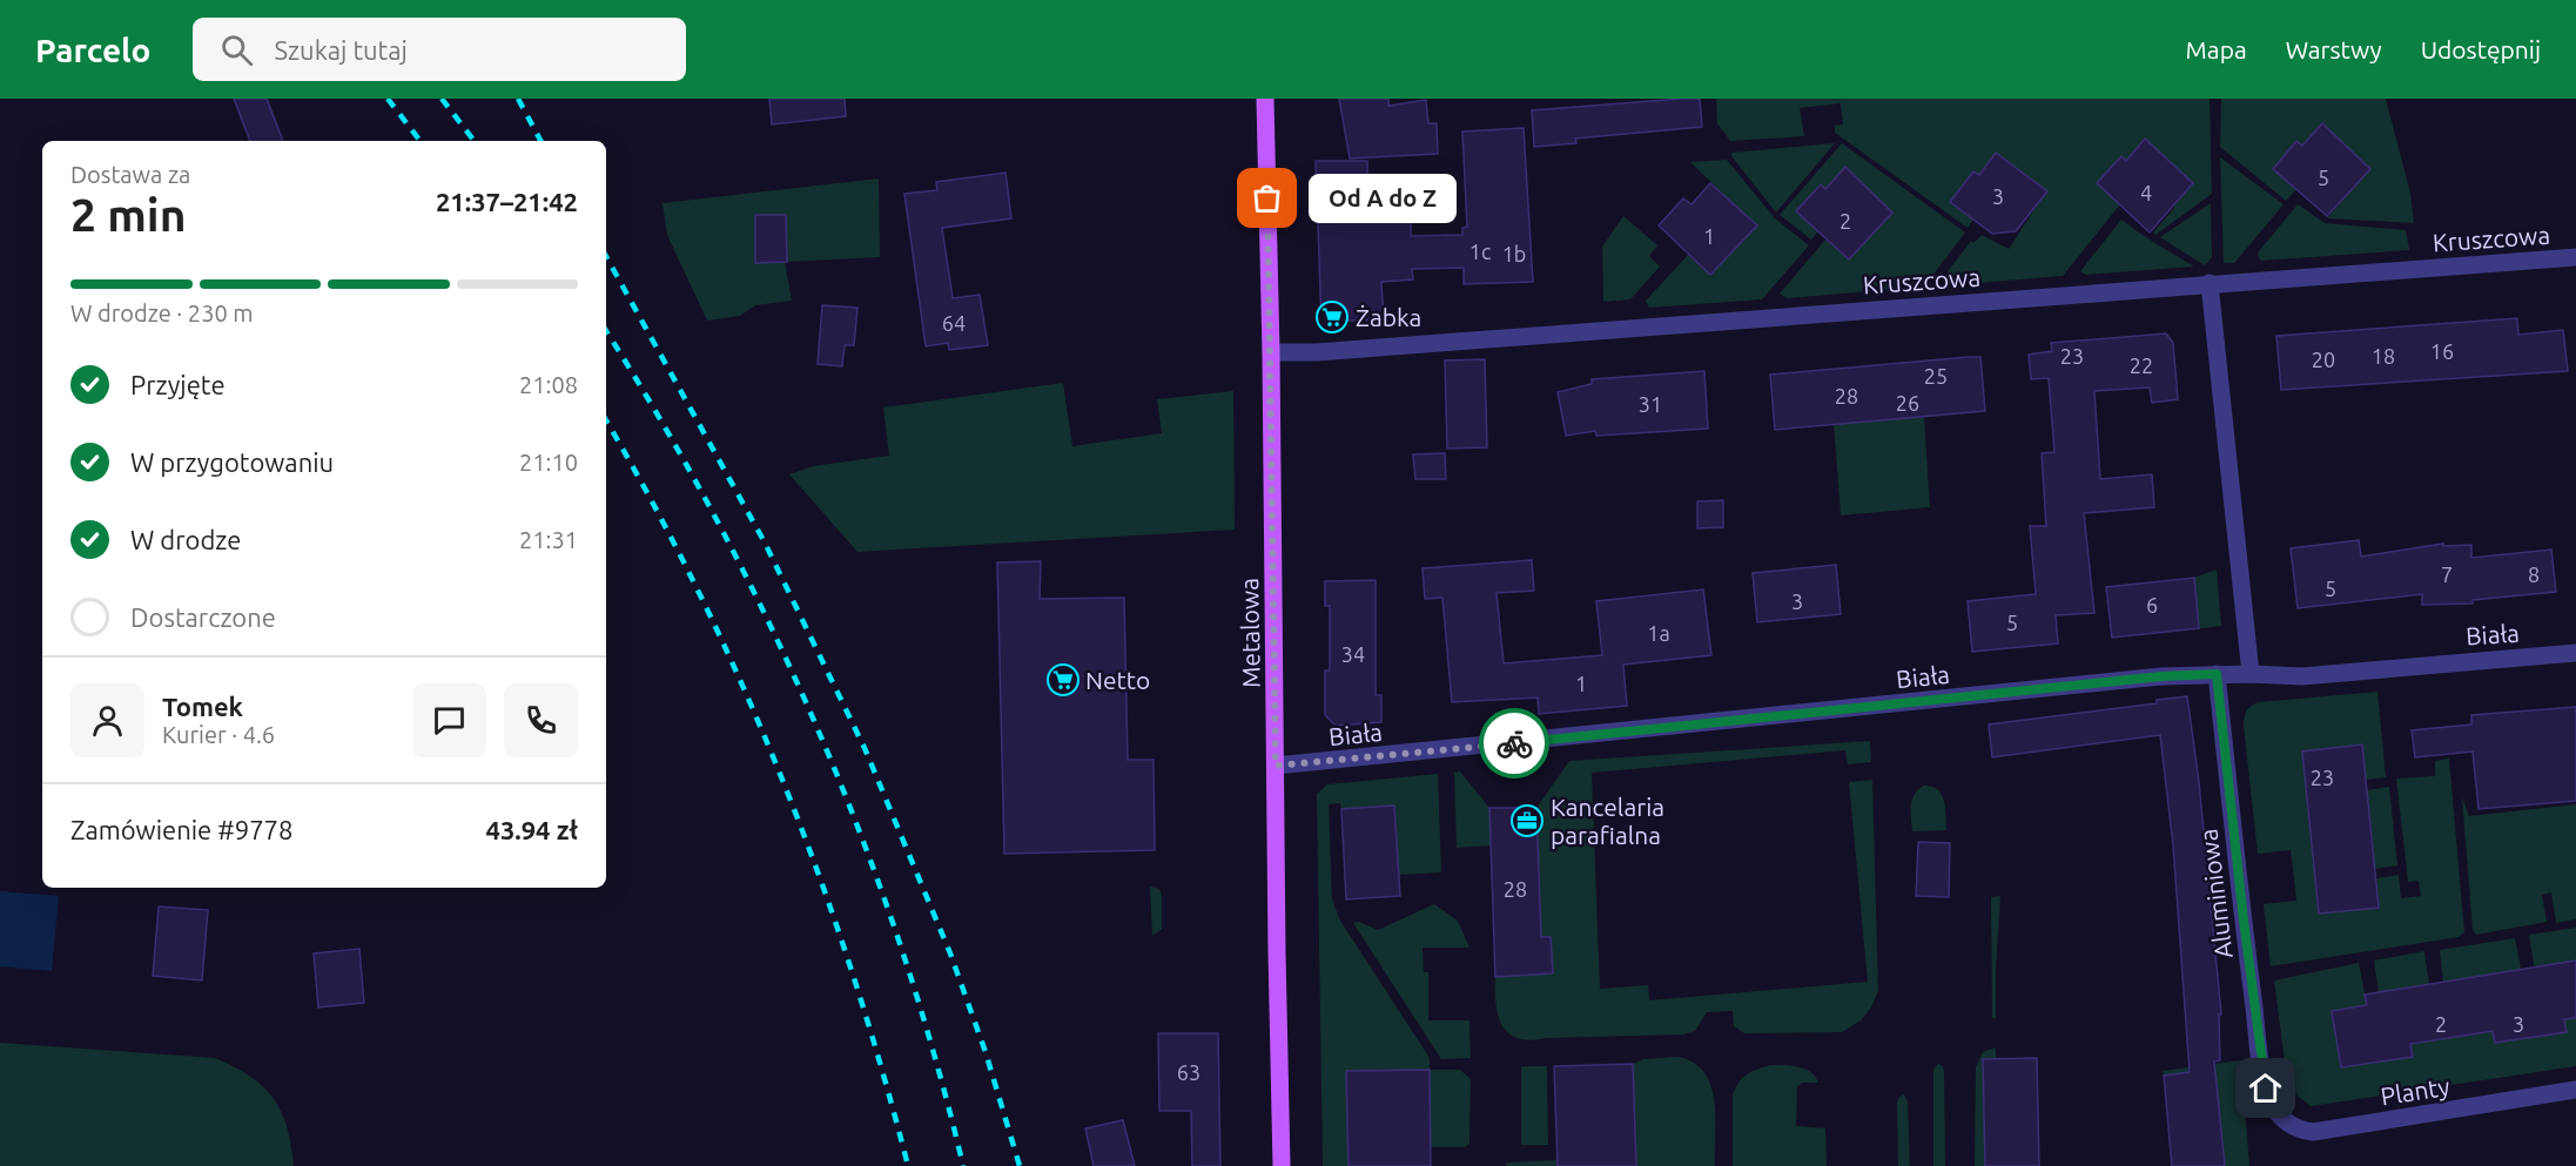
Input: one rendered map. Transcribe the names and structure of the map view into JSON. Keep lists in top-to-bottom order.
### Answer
{
  "streets": {
    "main road": ["Metalowa"],
    "street": [
      "Kruszcowa",
      "Biała",
      "Aluminiowa",
      "Planty"
    ]
  },
  "crossings": [
    ["Kruszcowa", "Metalowa"],
    ["Metalowa", "Biała"],
    ["Biała", "Aluminiowa"],
    ["Aluminiowa", "Planty"]
  ],
  "places": {
    "other": ["Od A do Z"],
    "supermarket": ["Żabka", "Netto"],
    "office": ["Kancelaria parafialna"]
  },
  "house_numbers": [
    "5",
    "4",
    "3",
    "2",
    "1",
    "1c",
    "1b",
    "64",
    "16",
    "23",
    "18",
    "20",
    "22",
    "25",
    "28",
    "26",
    "31",
    "7",
    "8",
    "5",
    "3",
    "6",
    "5",
    "1a",
    "34",
    "1",
    "23",
    "28",
    "2",
    "3",
    "63"
  ],
  "page": {
    "header": "Parcelo",
    "search": "Szukaj tutaj",
    "nav": ["Mapa", "Warstwy", "Udostępnij"],
    "heading": ["2 min", "Dostawa za", "21:37–21:42"],
    "panel": [
      "Tomek",
      "Kurier · 4.6",
      "Zamówienie #9778",
      "43.94 zł"
    ],
    "bubble": "Od A do Z",
    "bar": "W drodze · 230 m",
    "list": [
      ["Przyjęte", "21:08"],
      ["W przygotowaniu", "21:10"],
      ["W drodze", "21:31"],
      "Dostarczone"
    ]
  }
}
